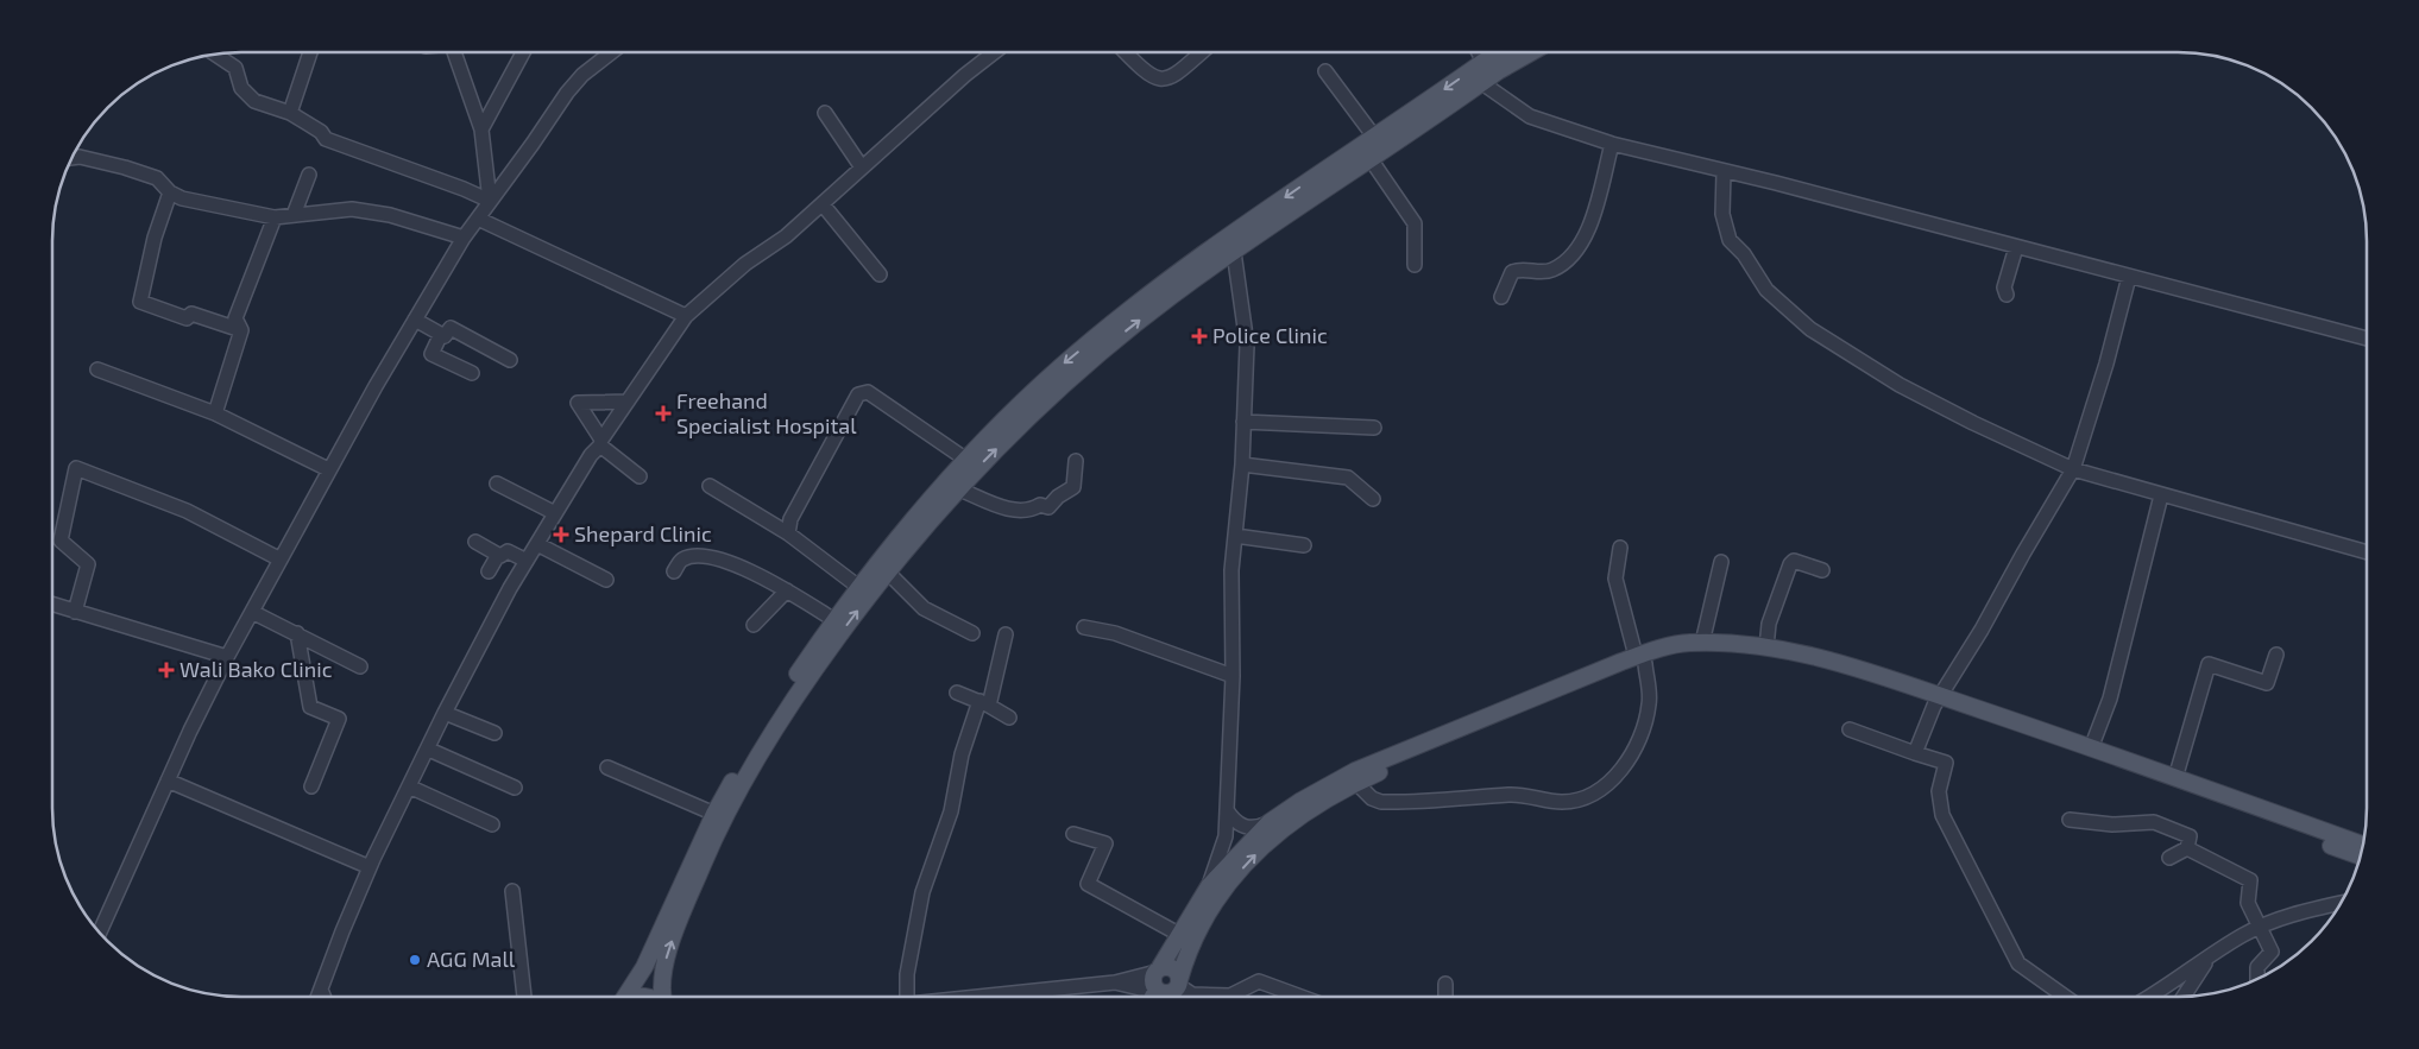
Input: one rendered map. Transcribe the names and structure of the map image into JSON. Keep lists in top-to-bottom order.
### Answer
{
  "places": {
    "health": [
      "Police Clinic",
      "Freehand Specialist Hospital",
      "Shepard Clinic",
      "Wali Bako Clinic"
    ],
    "other": ["AGG Mall"]
  }
}
